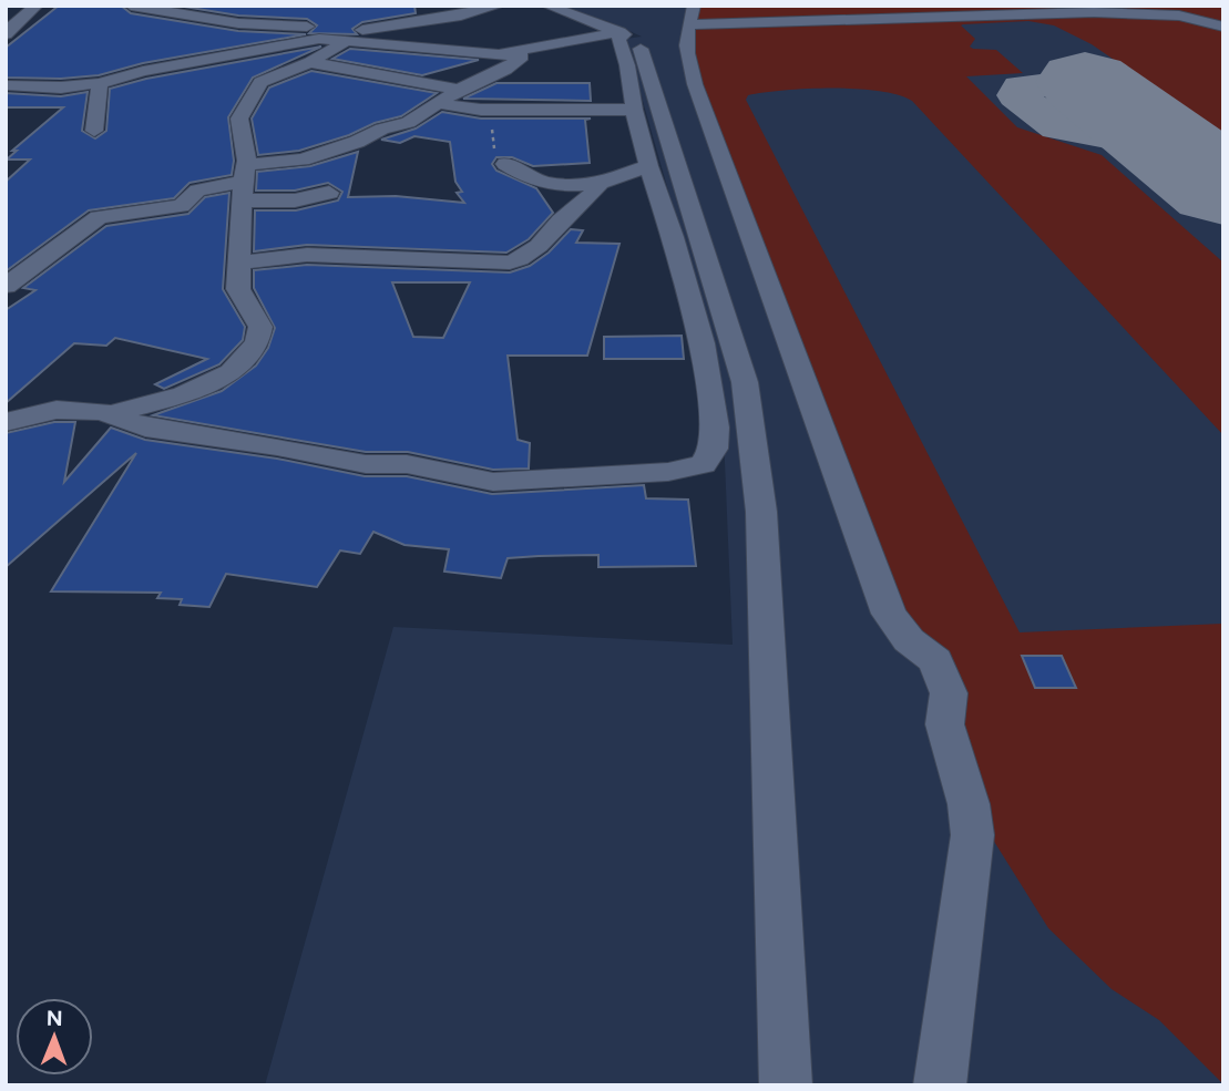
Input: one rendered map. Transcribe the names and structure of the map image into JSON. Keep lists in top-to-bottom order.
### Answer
{
  "north": "top"
}
